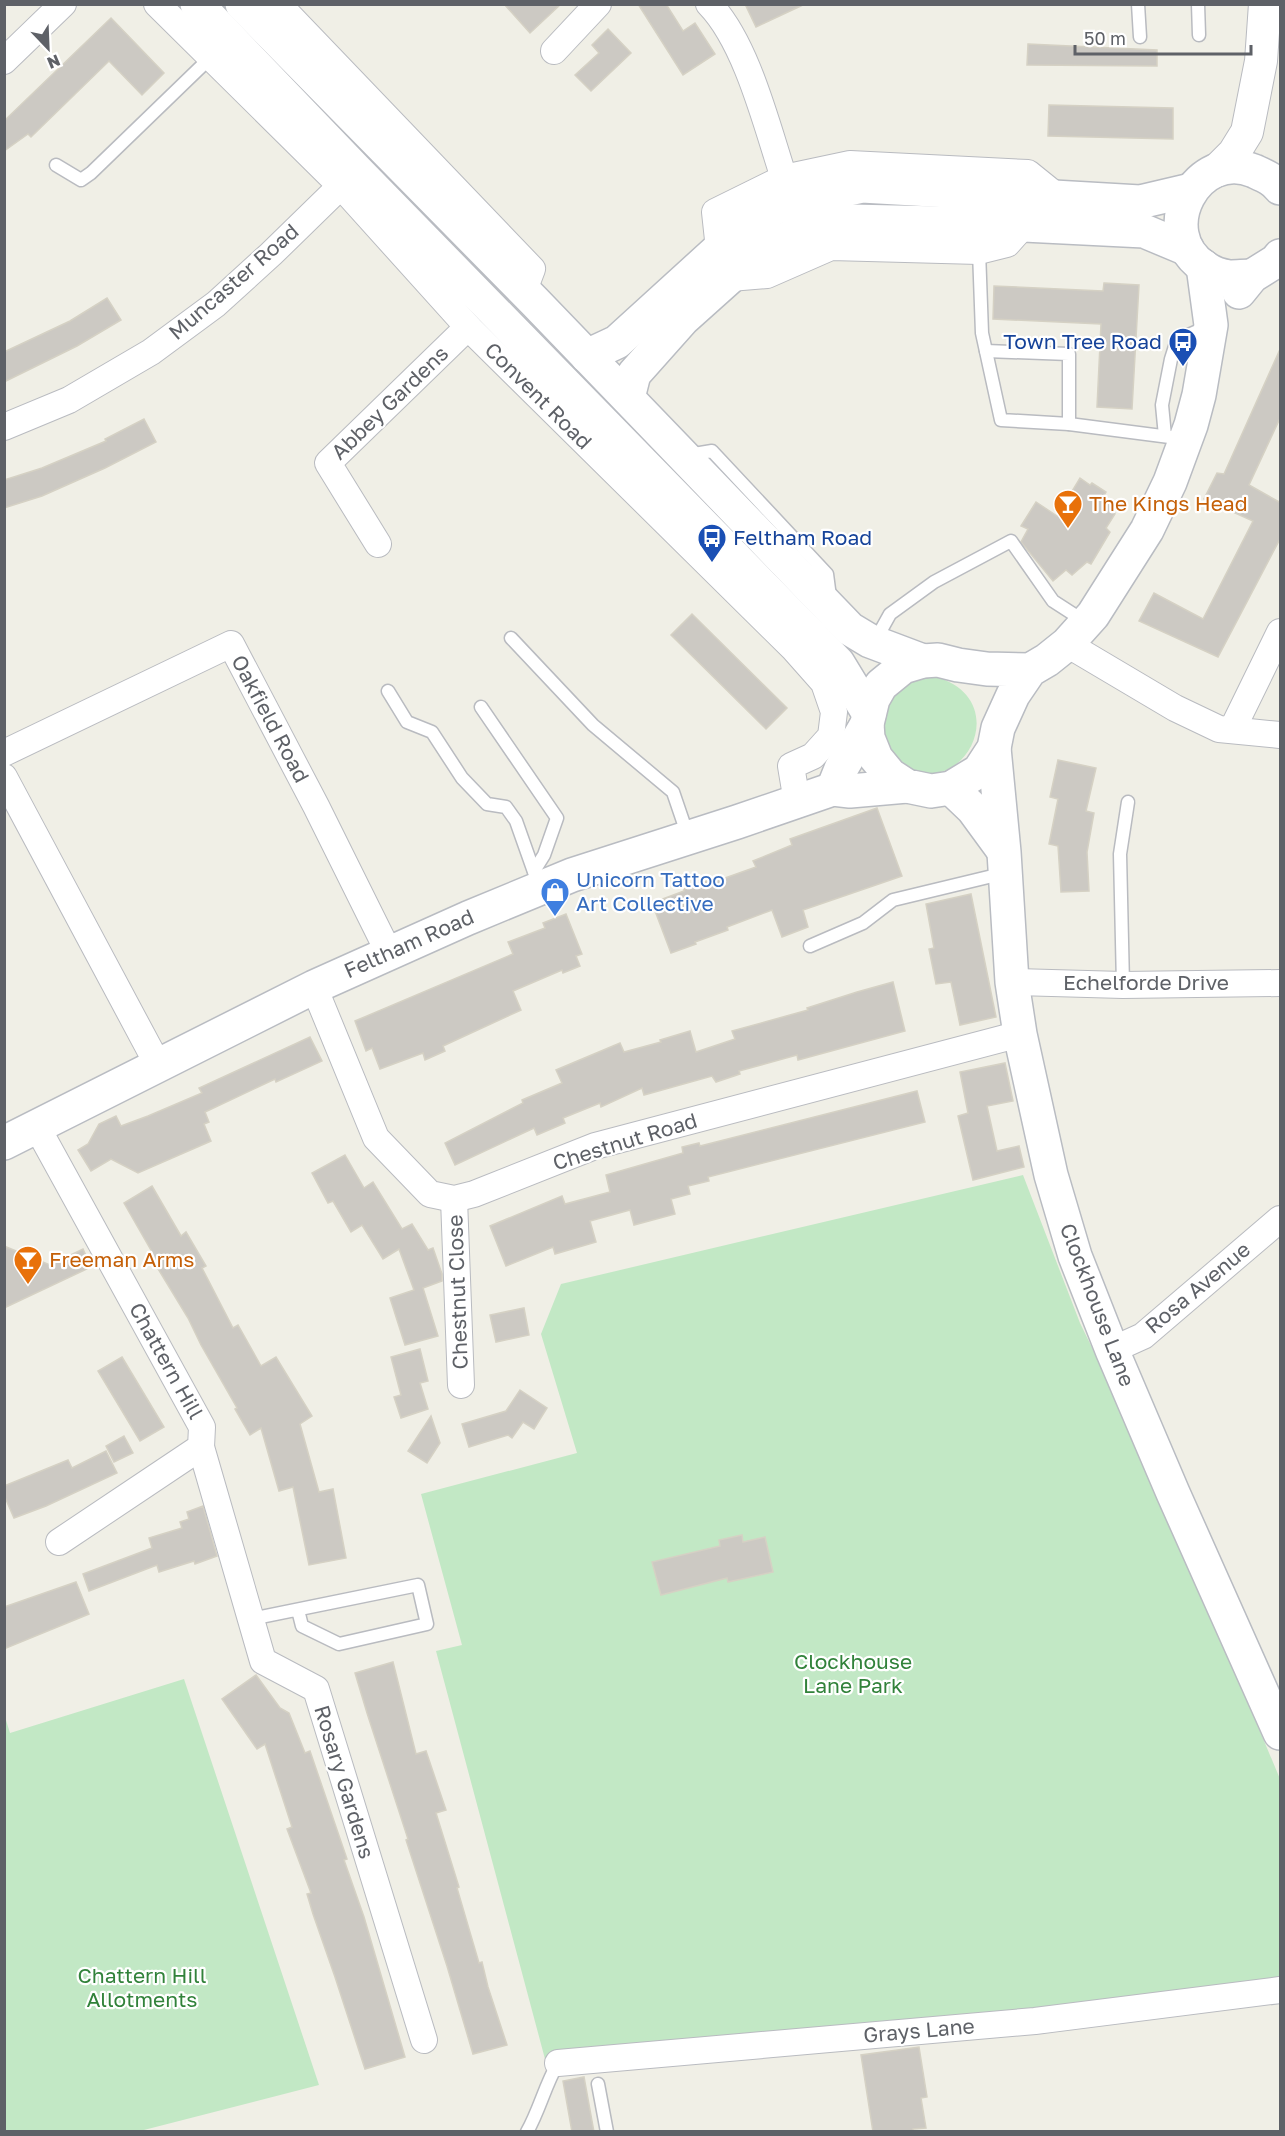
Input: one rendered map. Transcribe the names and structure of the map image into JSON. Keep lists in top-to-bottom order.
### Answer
{
  "streets": {
    "main road": ["Convent Road", "Feltham Road", "Clockhouse Lane"],
    "street": [
      "Muncaster Road",
      "Abbey Gardens",
      "Oakfield Road",
      "Echelforde Drive",
      "Chestnut Road",
      "Rosa Avenue",
      "Chestnut Close",
      "Chattern Hill",
      "Rosary Gardens",
      "Grays Lane"
    ]
  },
  "crossings": [
    ["Muncaster Road", "Convent Road"],
    ["Convent Road", "Abbey Gardens"],
    ["Convent Road", "Feltham Road"],
    ["Convent Road", "Clockhouse Lane"],
    ["Oakfield Road", "Feltham Road"],
    ["Feltham Road", "Clockhouse Lane"],
    ["Feltham Road", "Chattern Hill"],
    ["Echelforde Drive", "Clockhouse Lane"],
    ["Chestnut Road", "Chestnut Close"],
    ["Chestnut Road", "Clockhouse Lane"],
    ["Rosa Avenue", "Clockhouse Lane"],
    ["Chattern Hill", "Rosary Gardens"]
  ],
  "parks": ["Clockhouse Lane Park", "Chattern Hill Allotments"],
  "places": {
    "bus stop": ["Town Tree Road", "Feltham Road"],
    "bar": ["The Kings Head", "Freeman Arms"],
    "shop": ["Unicorn Tattoo Art Collective"]
  },
  "scale_bar": "50 m",
  "north": "bottom right"
}
